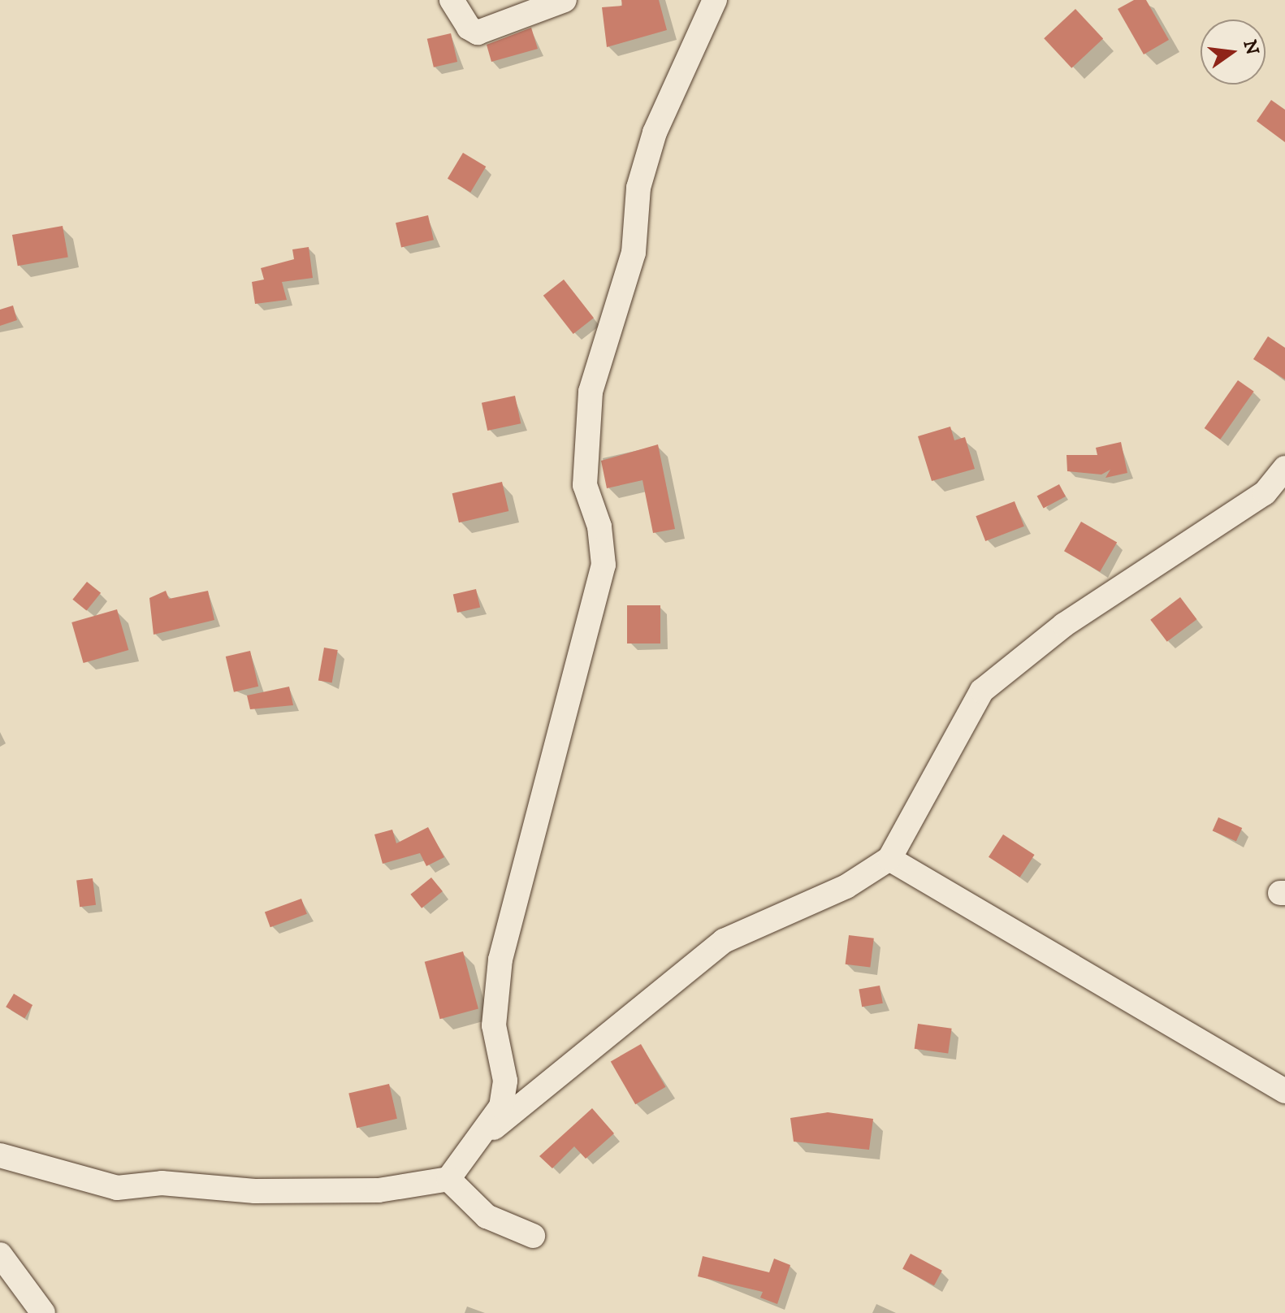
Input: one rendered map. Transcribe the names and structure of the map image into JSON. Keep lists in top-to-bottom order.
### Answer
{
  "north": "right"
}
